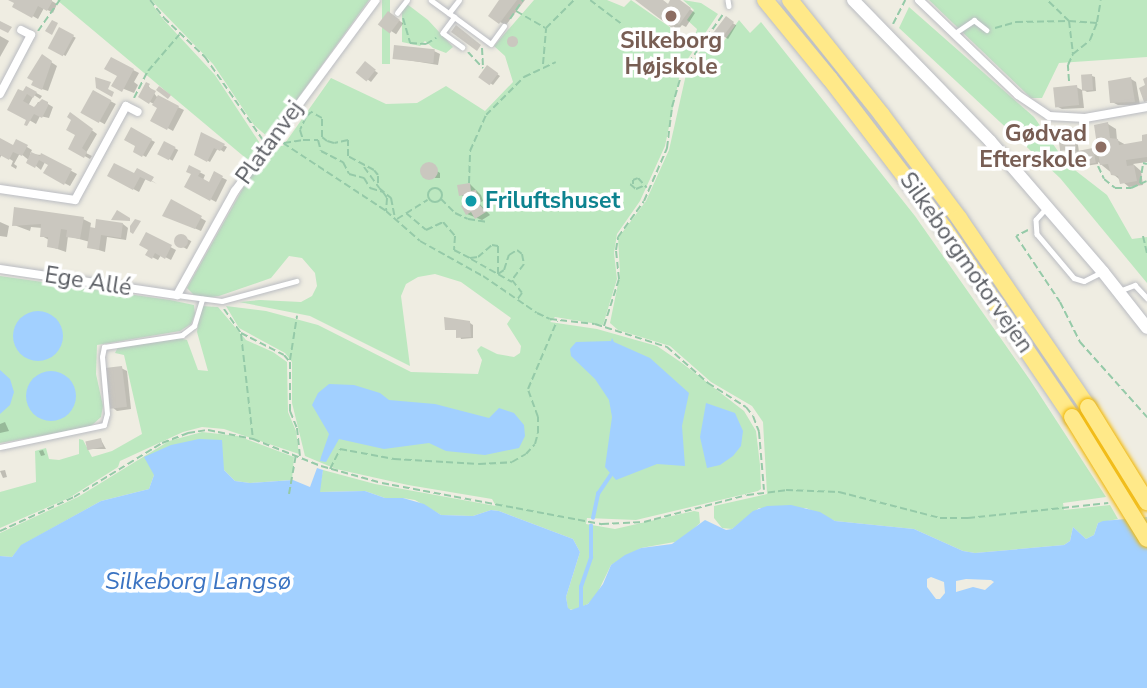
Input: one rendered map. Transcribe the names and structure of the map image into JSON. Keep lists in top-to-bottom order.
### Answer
{
  "streets": {
    "highway": ["Silkeborgmotorvejen"],
    "street": ["Platanvej", "Ege Allé"]
  },
  "crossings": [
    ["Platanvej", "Ege Allé"]
  ],
  "water": ["Silkeborg Langsø"],
  "places": ["Silkeborg Højskole", "Gødvad Efterskole", "Friluftshuset"]
}
